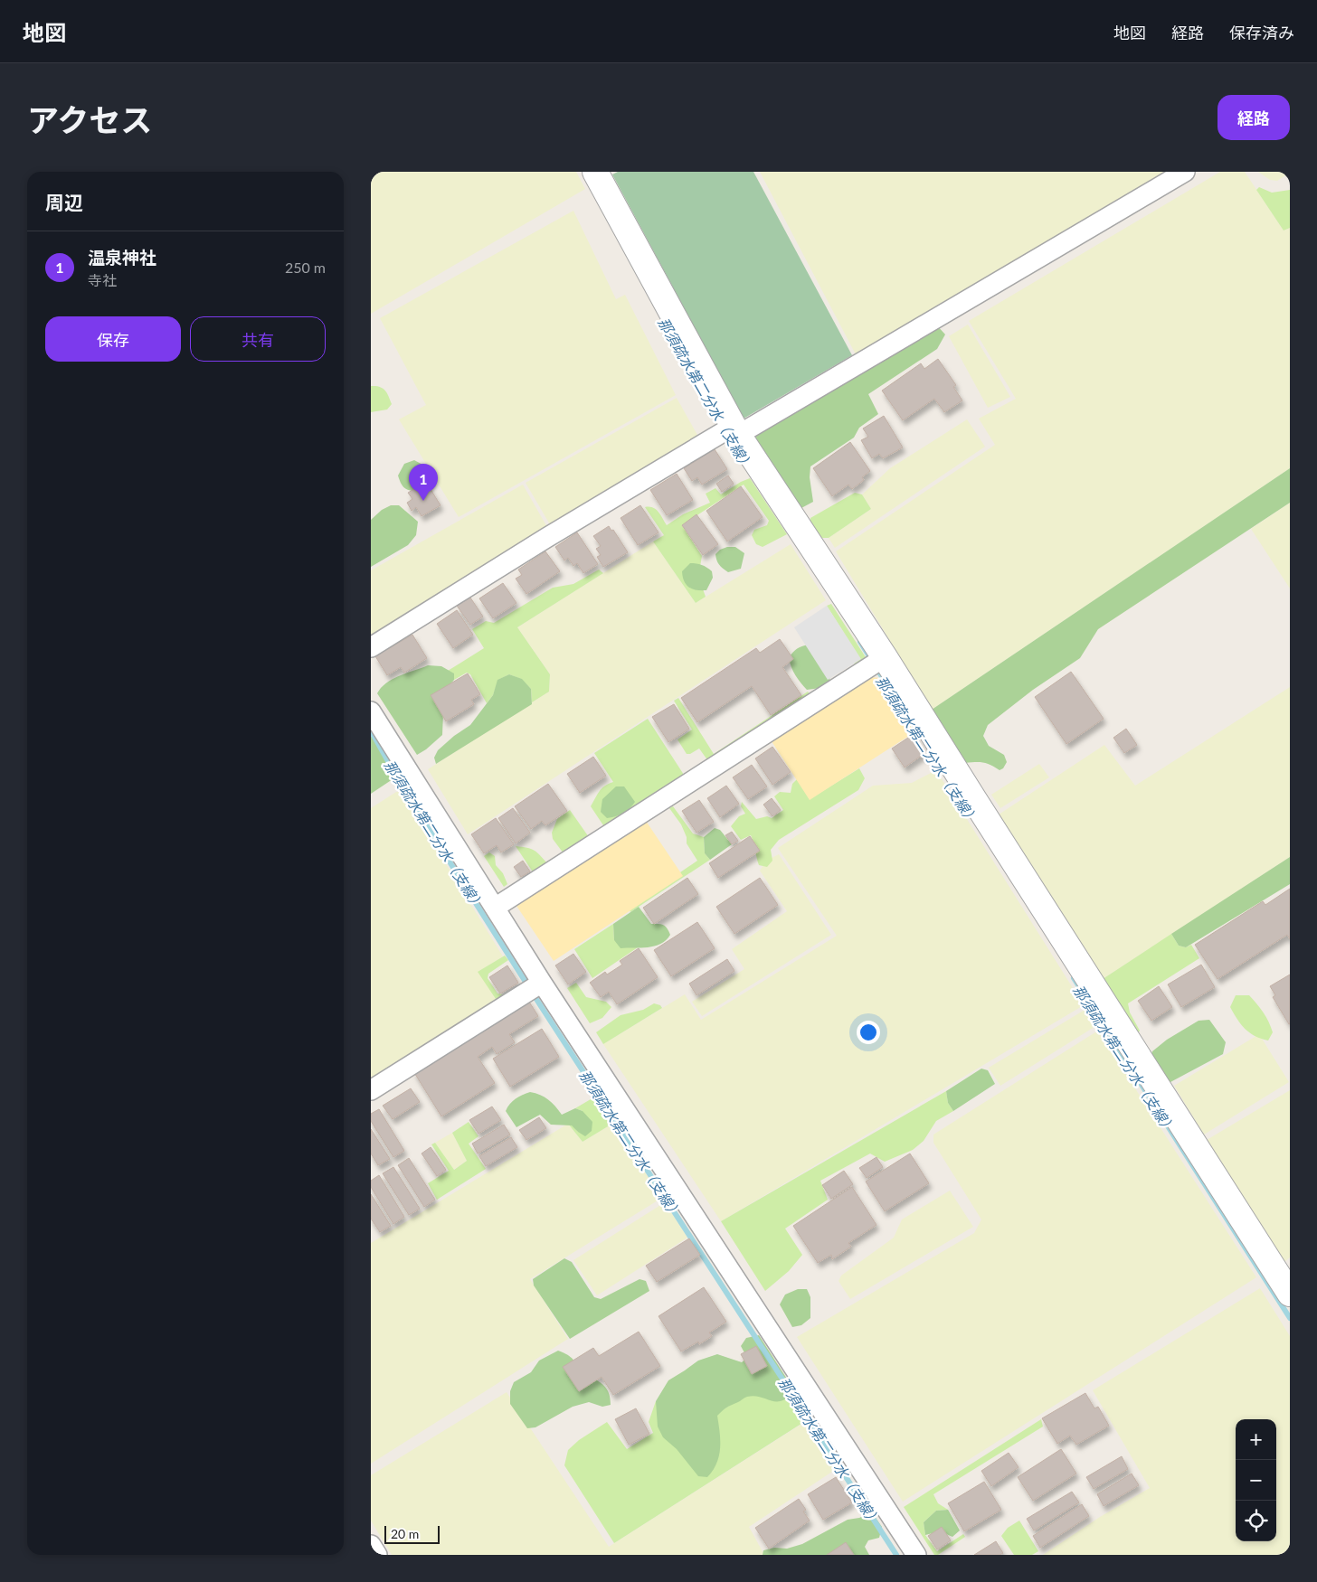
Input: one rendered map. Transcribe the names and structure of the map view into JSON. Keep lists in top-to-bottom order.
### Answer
{
  "water": ["那須疏水第二分水（支線）"],
  "scale_bar": "20 m",
  "page": {
    "header": "地図",
    "nav": ["地図", "経路", "保存済み"],
    "title": "アクセス",
    "buttons": [
      "経路",
      ["保存", "共有"]
    ],
    "heading": "周辺",
    "list": [
      {
        "mark": "1",
        "name": "温泉神社",
        "note": "寺社",
        "value": "250 m"
      }
    ],
    "pins": "1",
    "map_buttons": ["+", "−"],
    "scale": "20 m"
  }
}
